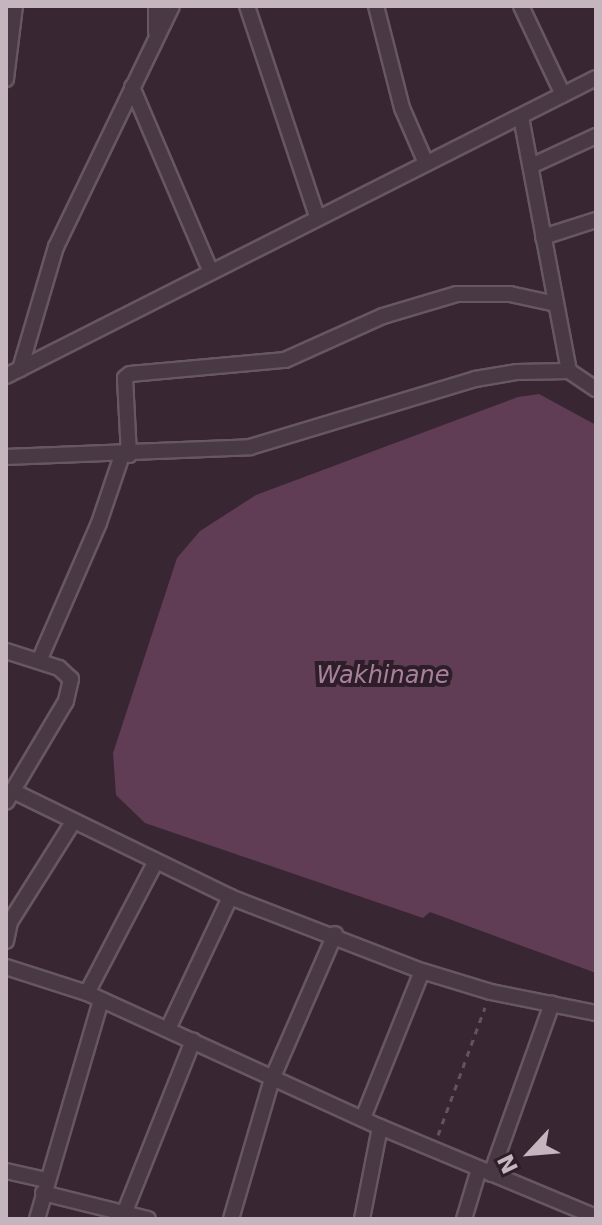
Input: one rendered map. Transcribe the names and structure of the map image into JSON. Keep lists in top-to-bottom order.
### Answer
{
  "water": ["Wakhinane"],
  "north": "bottom left"
}
